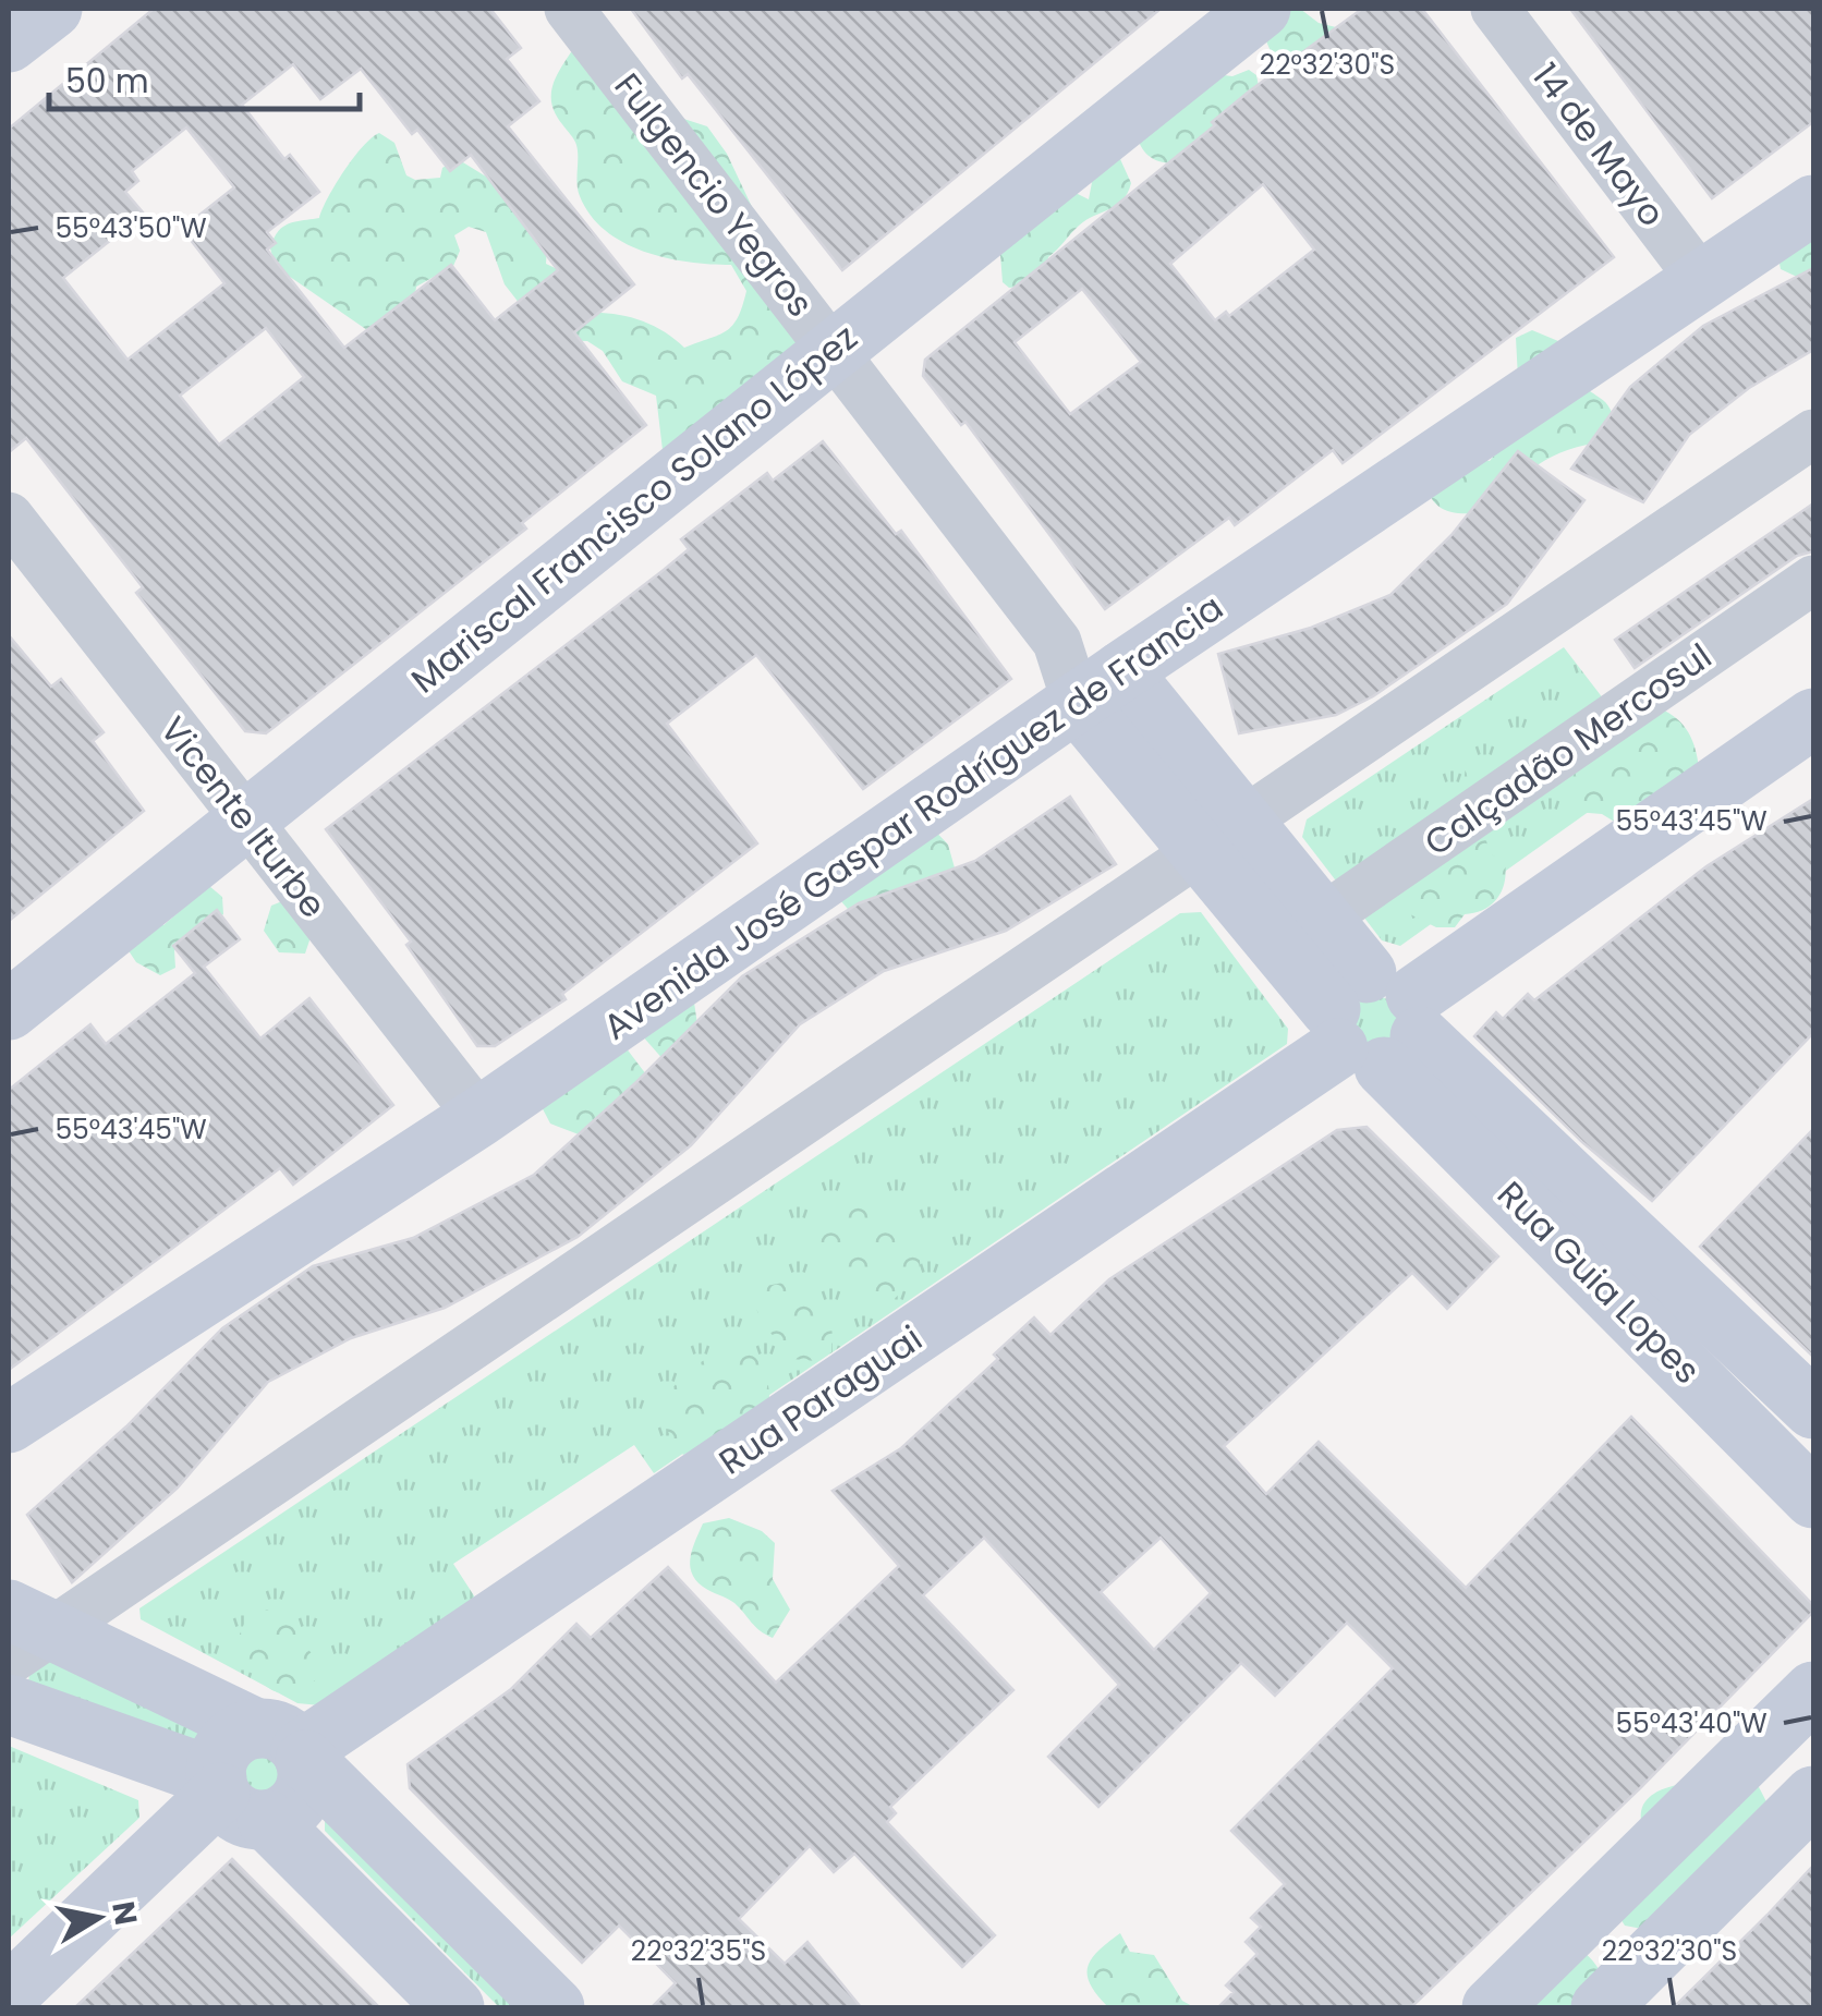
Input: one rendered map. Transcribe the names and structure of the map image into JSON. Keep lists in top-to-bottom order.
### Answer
{
  "streets": {
    "main road": [
      "Mariscal Francisco Solano López",
      "Avenida José Gaspar Rodríguez de Francia",
      "Rua Guia Lopes",
      "Rua Paraguai"
    ],
    "street": [
      "14 de Mayo",
      "Fulgencio Yegros",
      "Calçadão Mercosul",
      "Vicente Iturbe"
    ]
  },
  "crossings": [
    ["14 de Mayo", "Avenida José Gaspar Rodríguez de Francia"],
    ["Fulgencio Yegros", "Mariscal Francisco Solano López"],
    ["Fulgencio Yegros", "Avenida José Gaspar Rodríguez de Francia"],
    ["Fulgencio Yegros", "Rua Guia Lopes"],
    ["Mariscal Francisco Solano López", "Vicente Iturbe"],
    ["Calçadão Mercosul", "Rua Guia Lopes"],
    ["Vicente Iturbe", "Avenida José Gaspar Rodríguez de Francia"],
    ["Avenida José Gaspar Rodríguez de Francia", "Rua Guia Lopes"],
    ["Rua Guia Lopes", "Rua Paraguai"]
  ],
  "scale_bar": "50 m",
  "north": "right",
  "coordinates": [
    "22°32'30\"S",
    "55°43'50\"W",
    "55°43'45\"W",
    "55°43'40\"W",
    "22°32'35\"S"
  ]
}
